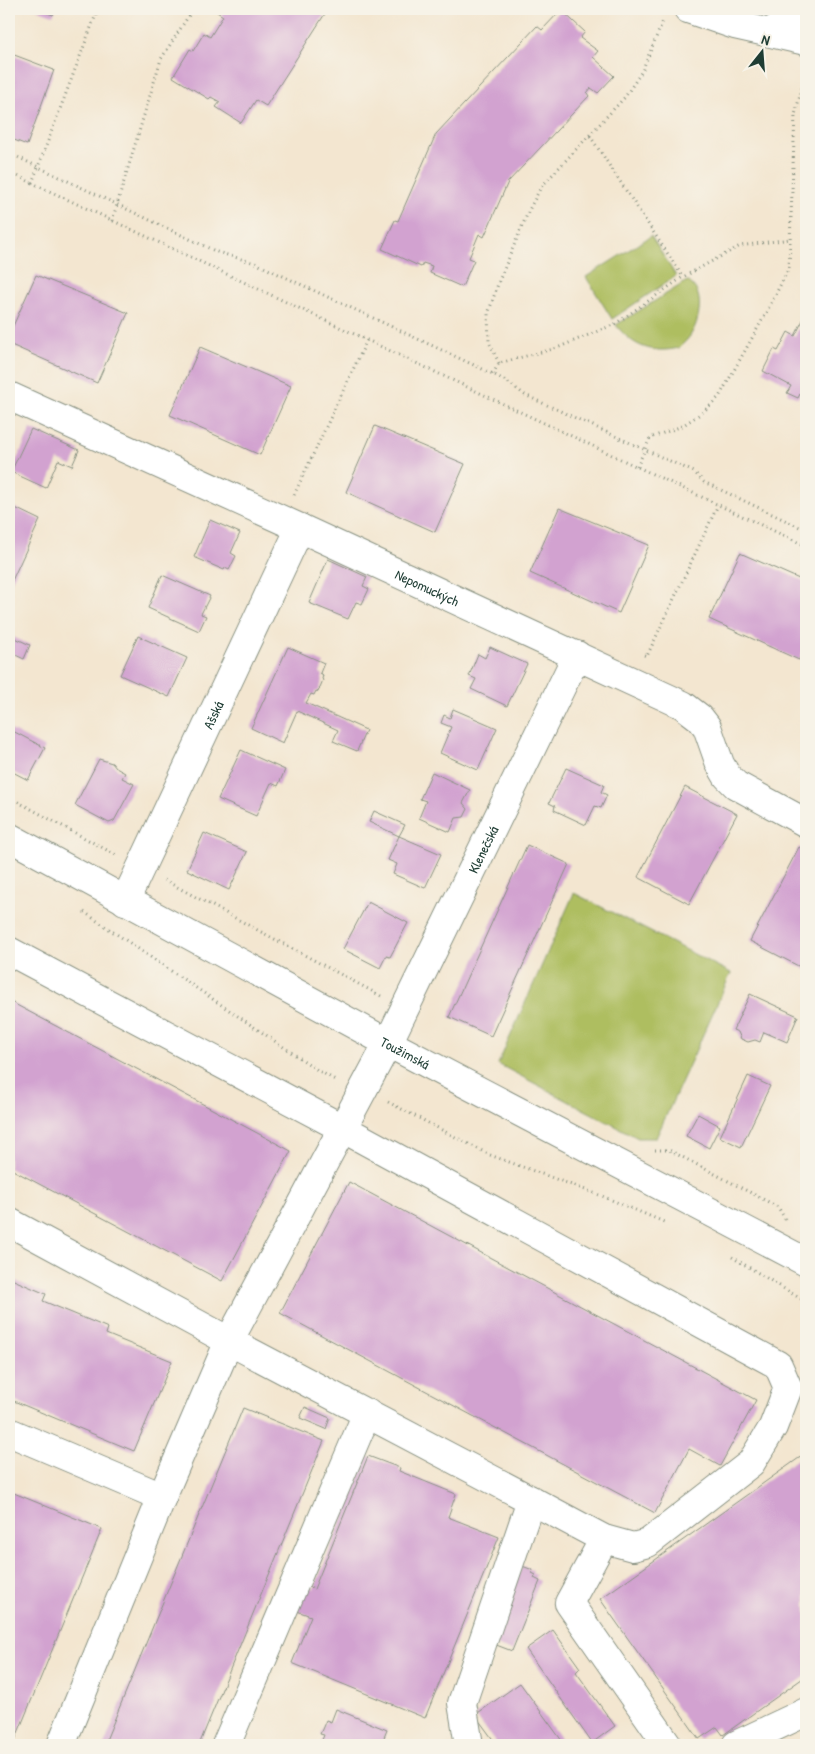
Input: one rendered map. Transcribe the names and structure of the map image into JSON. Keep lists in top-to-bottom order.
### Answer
{
  "streets": {
    "street": [
      "Nepomuckých",
      "Ašská",
      "Klenečská",
      "Toužimská"
    ]
  },
  "crossings": [
    ["Nepomuckých", "Ašská"],
    ["Nepomuckých", "Klenečská"],
    ["Ašská", "Toužimská"],
    ["Klenečská", "Toužimská"]
  ],
  "north": "top"
}
